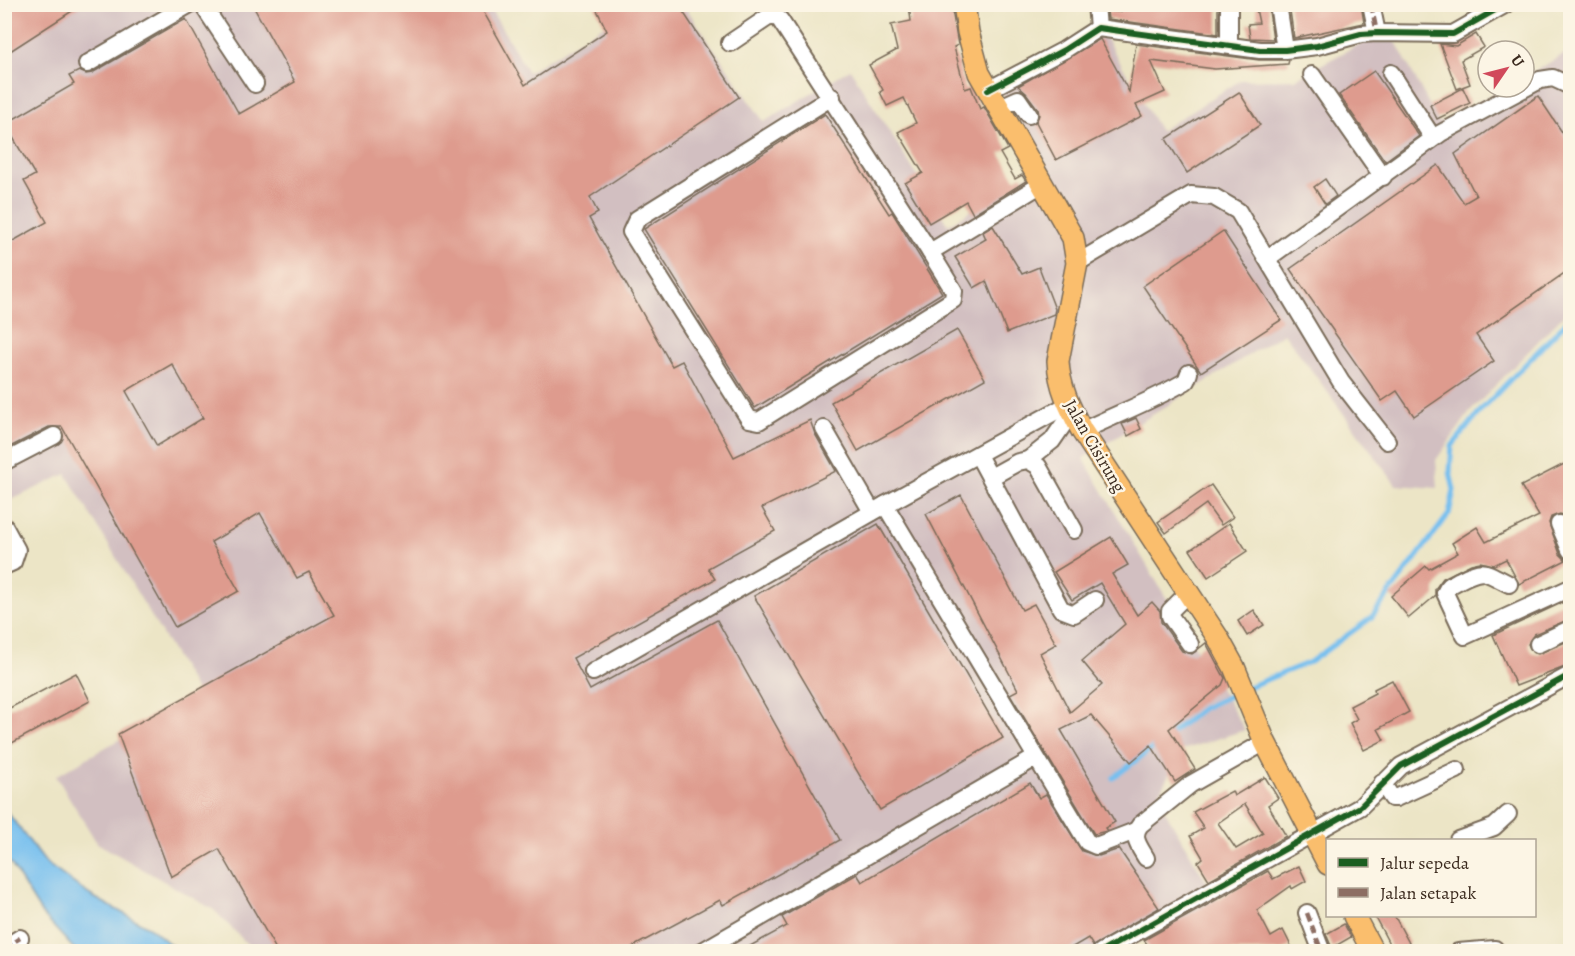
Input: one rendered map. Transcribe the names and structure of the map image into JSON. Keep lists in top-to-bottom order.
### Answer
{
  "streets": {
    "main road": ["Jalan Cisirung"]
  },
  "legend": ["Jalur sepeda", "Jalan setapak"],
  "north": "top right"
}
